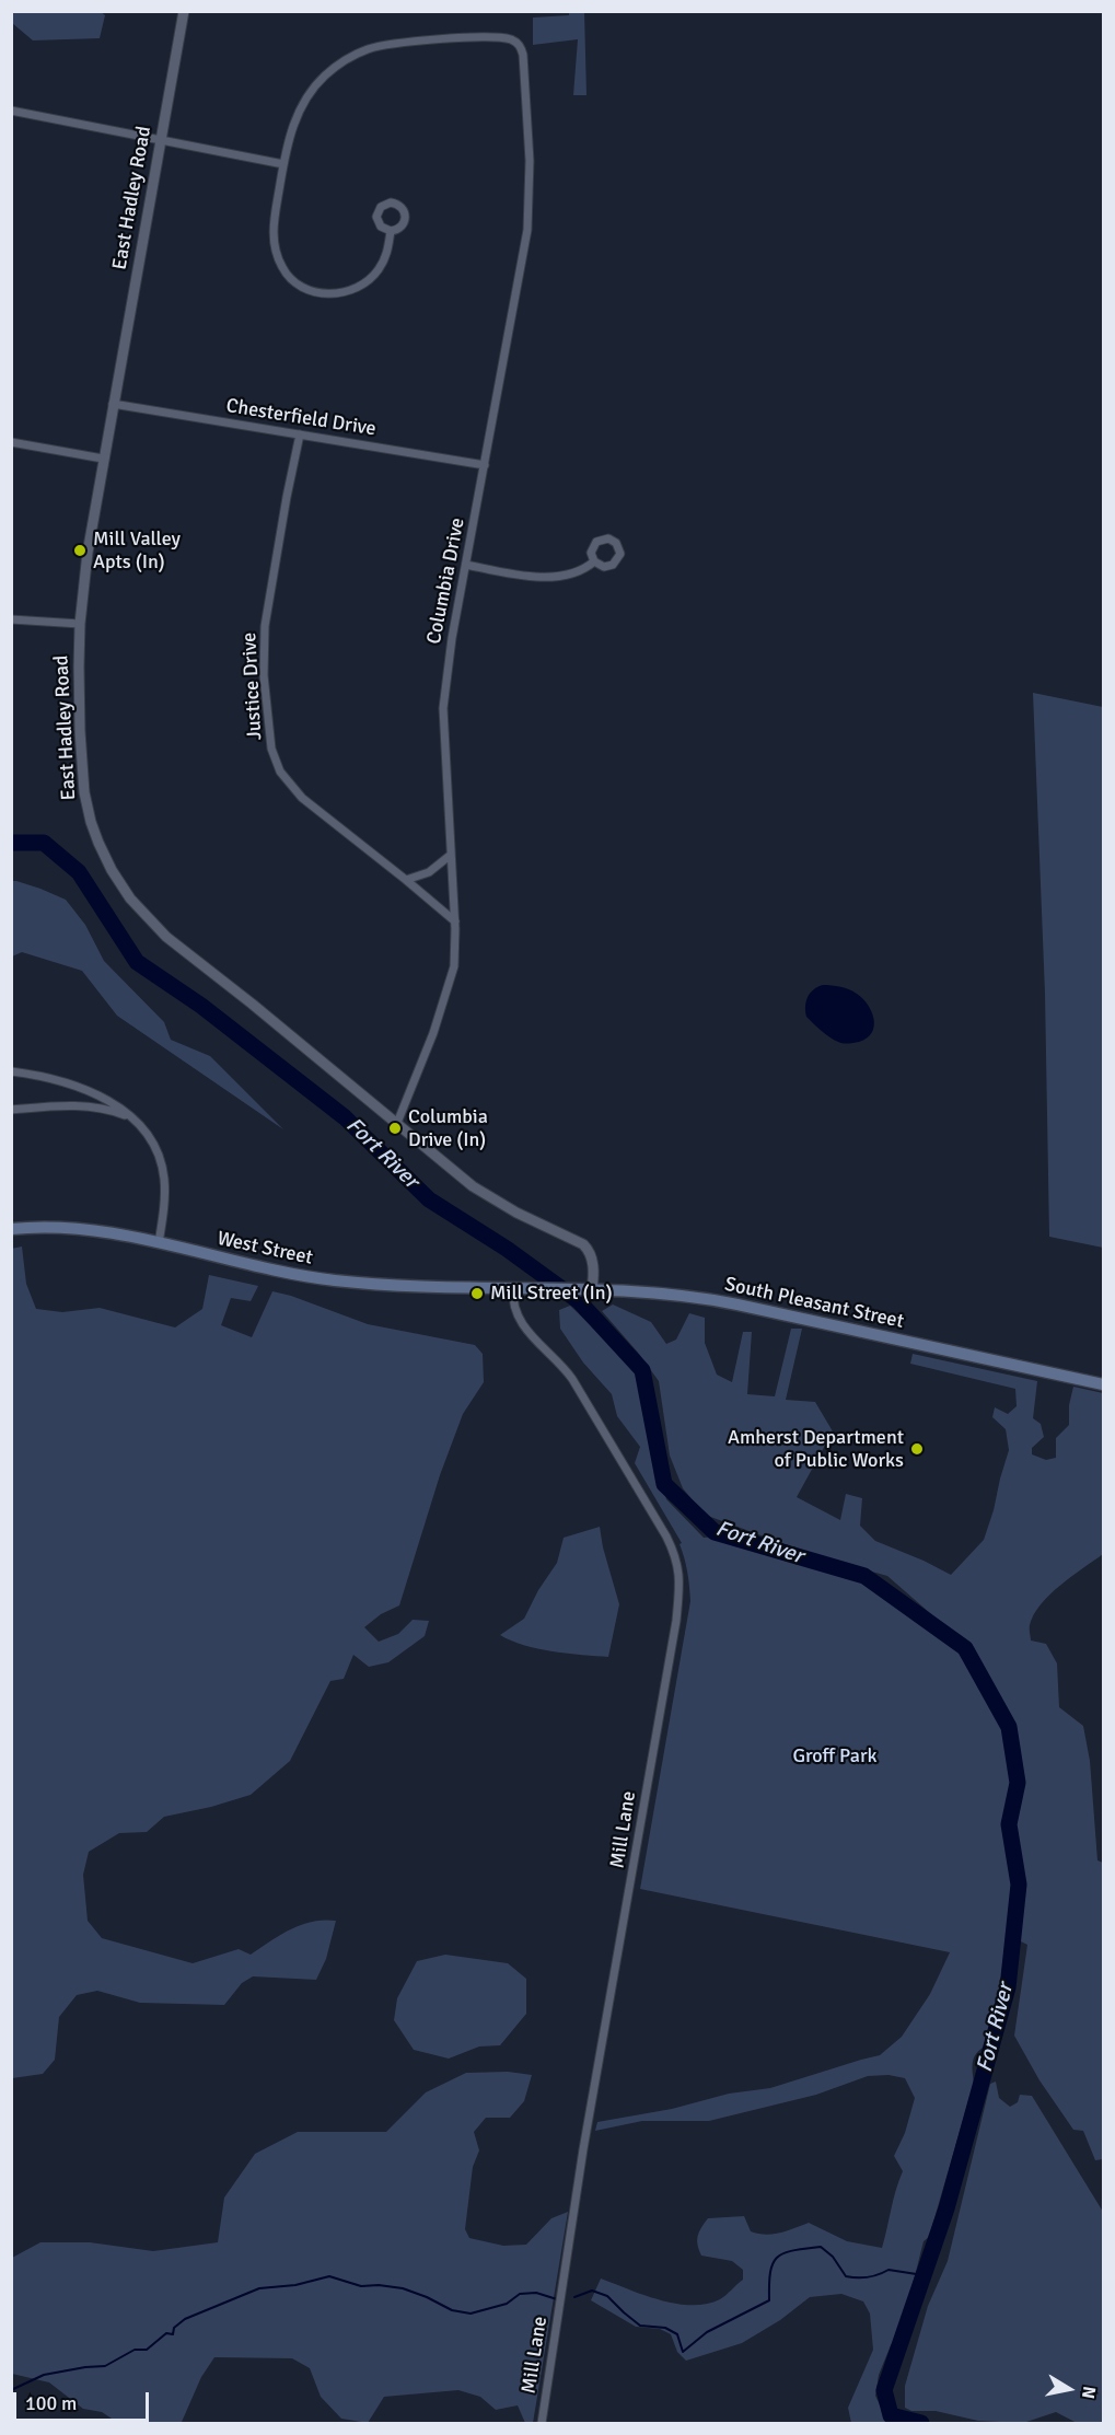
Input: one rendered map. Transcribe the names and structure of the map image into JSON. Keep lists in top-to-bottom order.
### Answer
{
  "streets": {
    "main road": ["West Street", "South Pleasant Street"],
    "street": [
      "East Hadley Road",
      "Chesterfield Drive",
      "Columbia Drive",
      "Justice Drive",
      "Mill Lane"
    ]
  },
  "crossings": [
    ["East Hadley Road", "Chesterfield Drive"],
    ["East Hadley Road", "Columbia Drive"],
    ["East Hadley Road", "South Pleasant Street"],
    ["Chesterfield Drive", "Columbia Drive"],
    ["Chesterfield Drive", "Justice Drive"],
    ["Columbia Drive", "Justice Drive"],
    ["West Street", "South Pleasant Street"],
    ["West Street", "Mill Lane"],
    ["South Pleasant Street", "Mill Lane"]
  ],
  "water": ["Fort River"],
  "parks": ["Groff Park"],
  "places": [
    "Mill Valley Apts (In)",
    "Columbia Drive (In)",
    "Mill Street (In)",
    "Amherst Department of Public Works"
  ],
  "scale_bar": "100 m",
  "north": "right"
}
